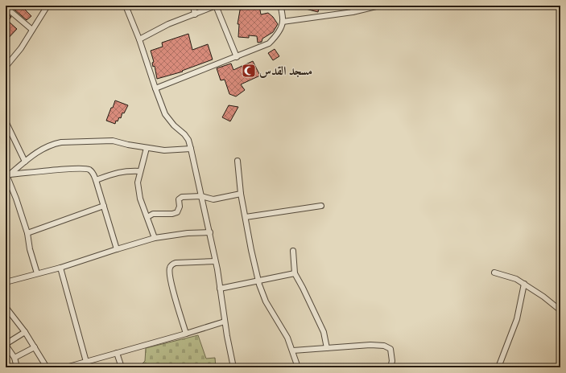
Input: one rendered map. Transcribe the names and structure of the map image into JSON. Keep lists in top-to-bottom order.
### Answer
{
  "places": {
    "mosque": ["مسجد القدس"]
  }
}
